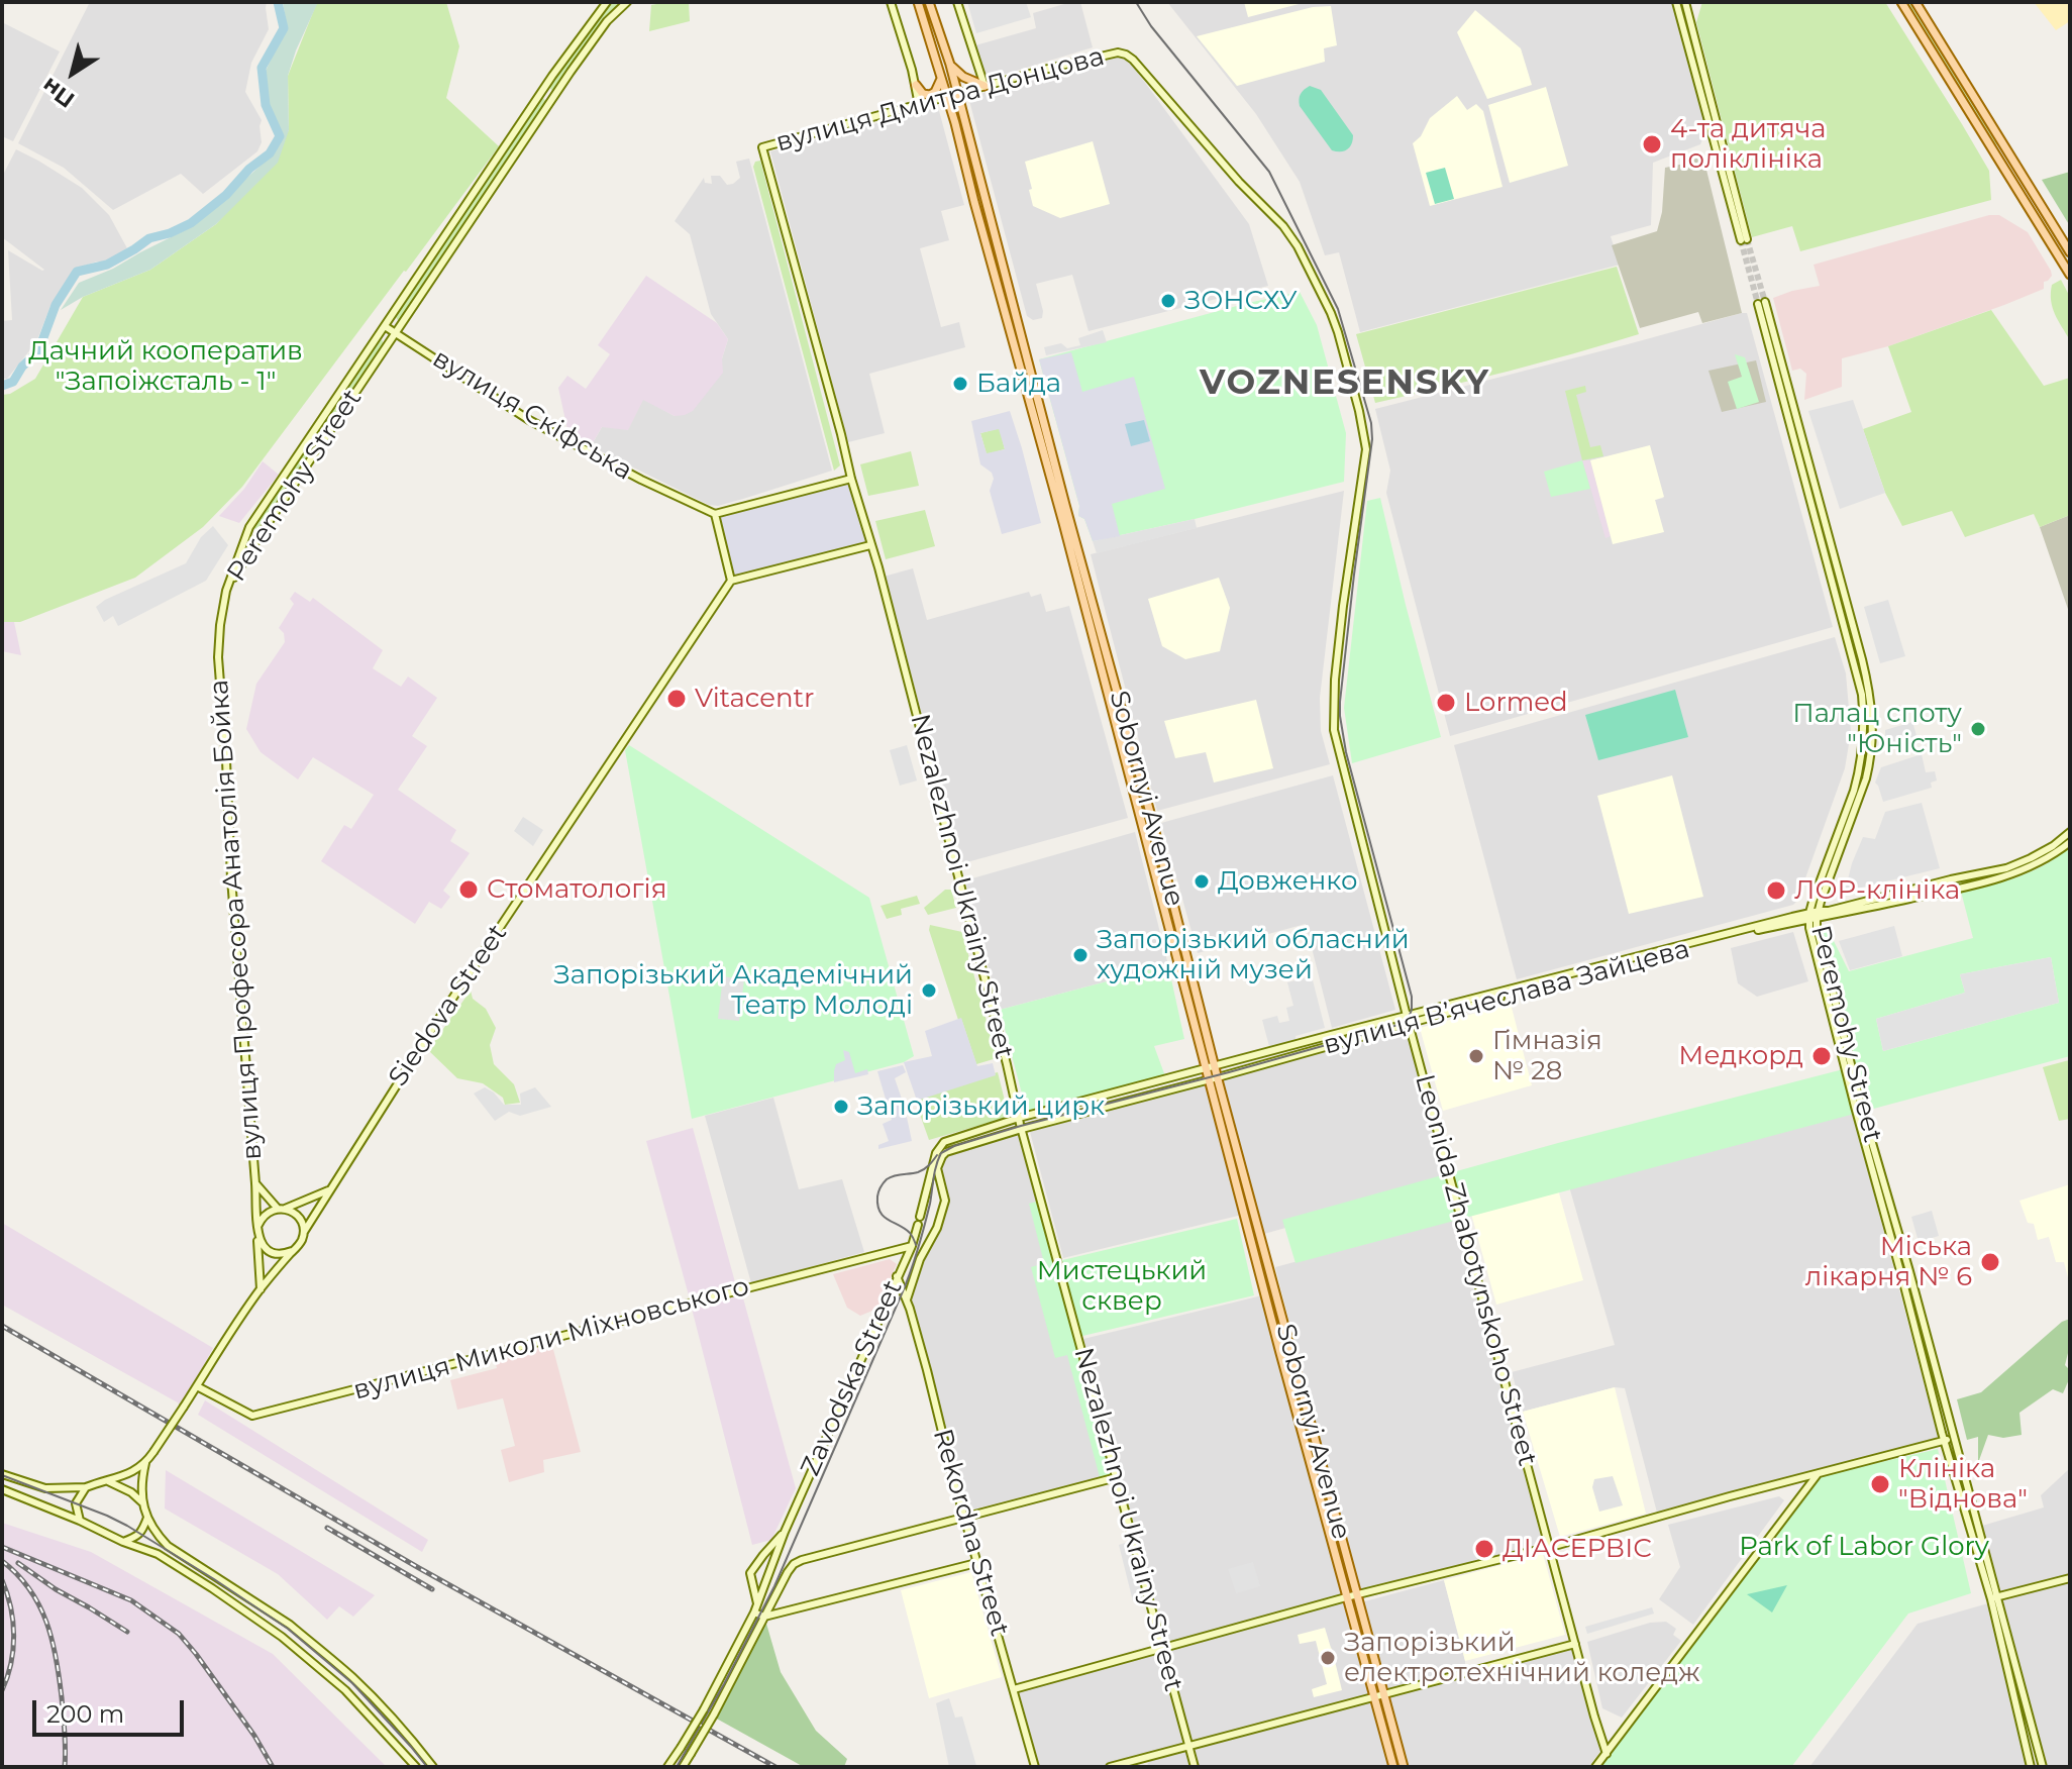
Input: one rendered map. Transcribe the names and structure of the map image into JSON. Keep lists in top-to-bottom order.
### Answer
{
  "streets": {
    "main road": [
      "вулиця Дмитра Донцова",
      "вулиця Скіфська",
      "Peremohy Street",
      "Sobornyi Avenue",
      "Nezalezhnoi Ukrainy Street",
      "вулиця Професора Анатолія Бойка",
      "вулиця Вʼячеслава Зайцева",
      "Siedova Street",
      "Leonida Zhabotynskoho Street",
      "вулиця Миколи Міхновського",
      "Zavodska Street",
      "Rekordna Street"
    ]
  },
  "crossings": [
    ["вулиця Дмитра Донцова", "Sobornyi Avenue"],
    ["вулиця Дмитра Донцова", "Nezalezhnoi Ukrainy Street"],
    ["вулиця Дмитра Донцова", "Leonida Zhabotynskoho Street"],
    ["вулиця Скіфська", "Peremohy Street"],
    ["Peremohy Street", "вулиця Професора Анатолія Бойка"],
    ["Peremohy Street", "вулиця Вʼячеслава Зайцева"],
    ["Sobornyi Avenue", "вулиця Вʼячеслава Зайцева"],
    ["Nezalezhnoi Ukrainy Street", "вулиця Вʼячеслава Зайцева"],
    ["вулиця Професора Анатолія Бойка", "Siedova Street"],
    ["вулиця Вʼячеслава Зайцева", "Leonida Zhabotynskoho Street"],
    ["вулиця Миколи Міхновського", "Zavodska Street"],
    ["Zavodska Street", "Rekordna Street"]
  ],
  "districts": ["VOZNESENSKY"],
  "parks": ["Дачний кооператив \"Запоіжсталь - 1\"", "Мистецький сквер", "Park of Labor Glory"],
  "places": [
    "4-та дитяча поліклініка",
    "ЗОНСХУ",
    "Байда",
    "Vitacentr",
    "Lormed",
    "Палац споту \"Юність\"",
    "Довженко",
    "Стоматологія",
    "ЛОР-клініка",
    "Запорізький обласний художній музей",
    "Запорізький Академічний Театр Молоді",
    "Гімназія № 28",
    "Медкорд",
    "Запорізький цирк",
    "Мiська лiкарня № 6",
    "Клініка \"Віднова\"",
    "ДІАСЕРВІС",
    "Запорізький електротехнічний коледж"
  ],
  "scale_bar": "200 m",
  "north": "bottom left"
}
